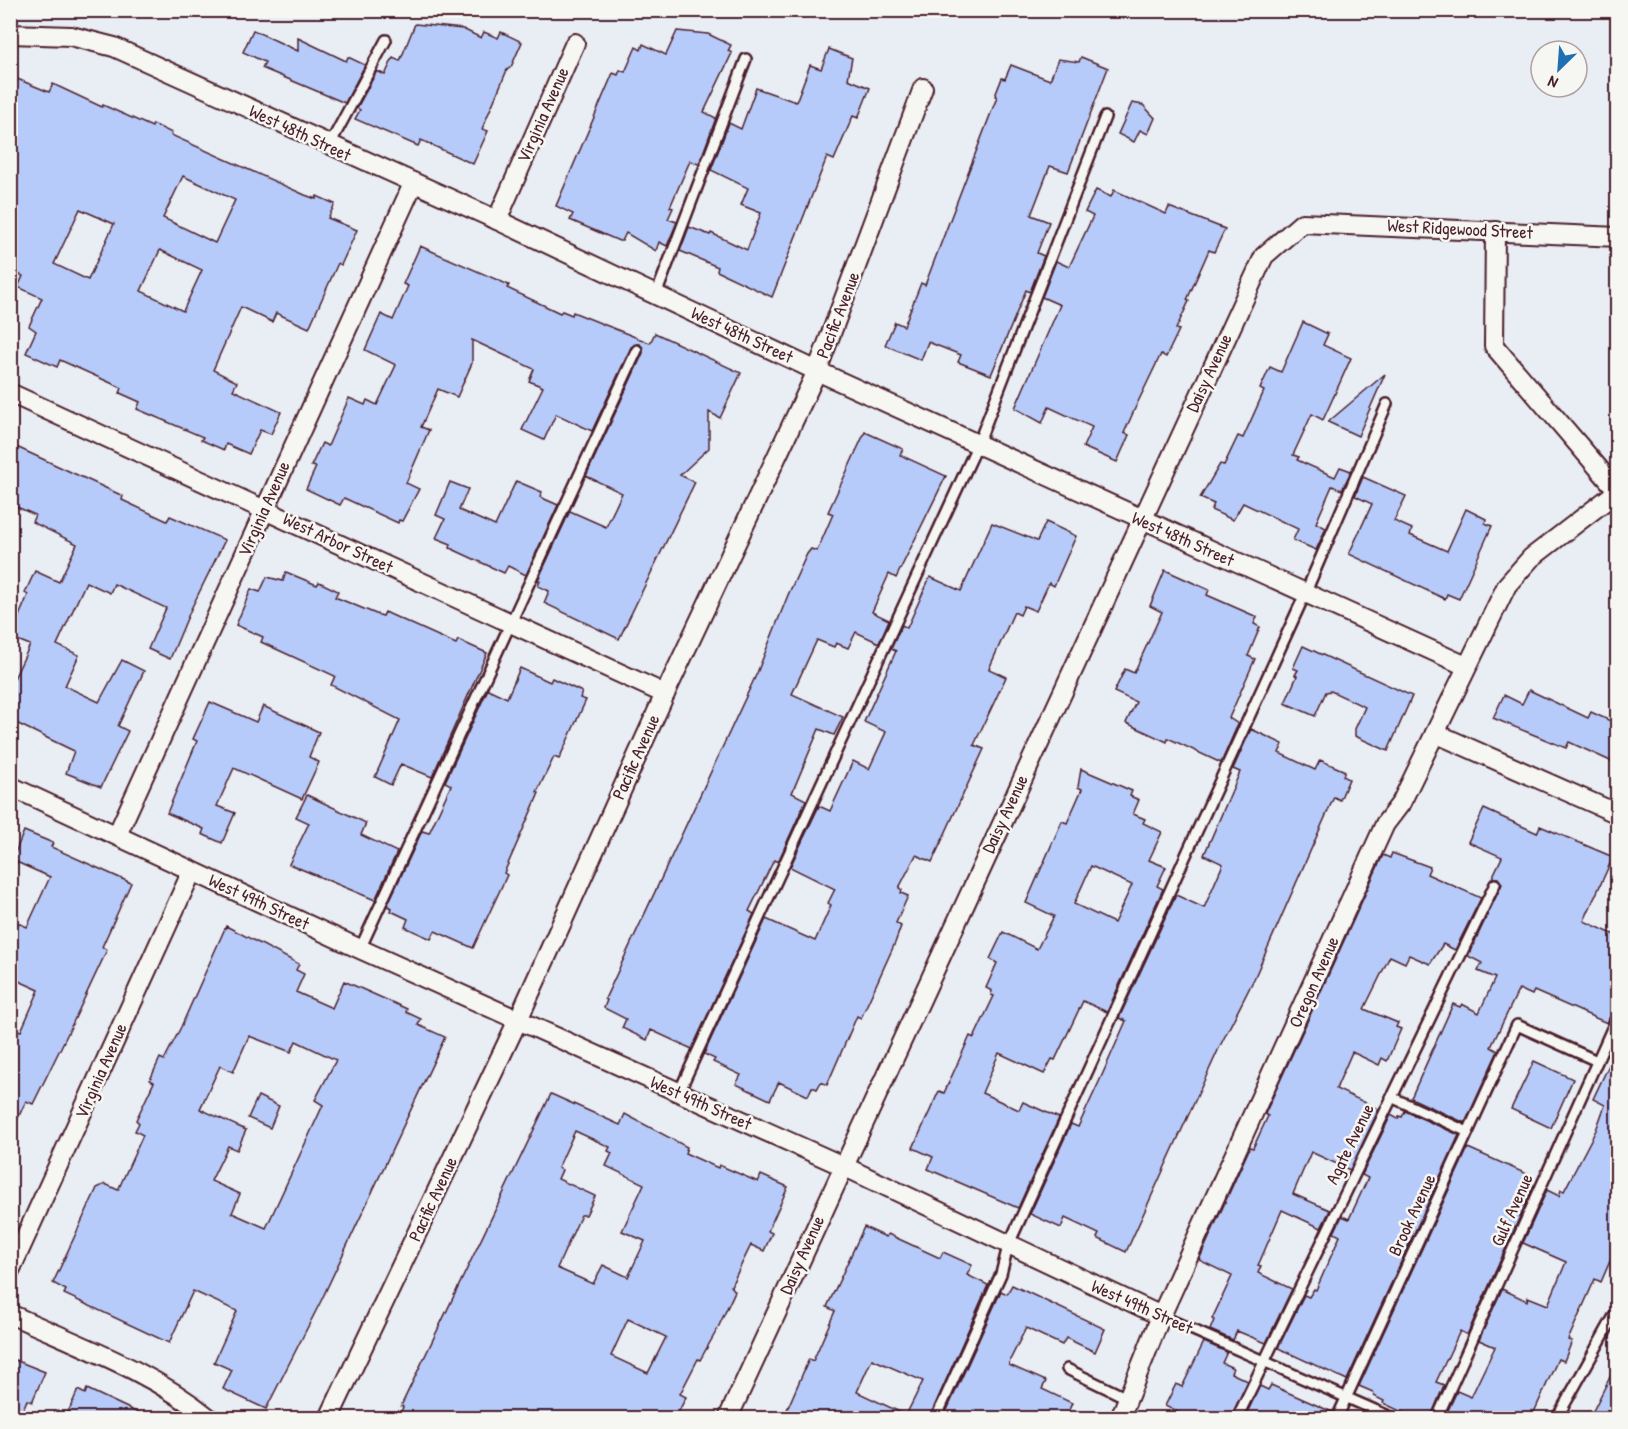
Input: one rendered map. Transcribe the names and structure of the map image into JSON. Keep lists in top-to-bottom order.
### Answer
{
  "streets": {
    "street": [
      "Virginia Avenue",
      "West 48th Street",
      "West Ridgewood Street",
      "Pacific Avenue",
      "Daisy Avenue",
      "West Arbor Street",
      "West 49th Street",
      "Oregon Avenue"
    ],
    "lane": ["Agate Avenue", "Gulf Avenue", "Brook Avenue"]
  },
  "crossings": [
    ["Virginia Avenue", "West 48th Street"],
    ["Virginia Avenue", "West Arbor Street"],
    ["Virginia Avenue", "West 49th Street"],
    ["West 48th Street", "Pacific Avenue"],
    ["West 48th Street", "Daisy Avenue"],
    ["West 48th Street", "Oregon Avenue"],
    ["West Ridgewood Street", "Daisy Avenue"],
    ["Pacific Avenue", "West Arbor Street"],
    ["Pacific Avenue", "West 49th Street"],
    ["Daisy Avenue", "West 49th Street"],
    ["West 49th Street", "Oregon Avenue"],
    ["West 49th Street", "Agate Avenue"],
    ["West 49th Street", "Brook Avenue"],
    ["Gulf Avenue", "Brook Avenue"]
  ],
  "north": "bottom left"
}
